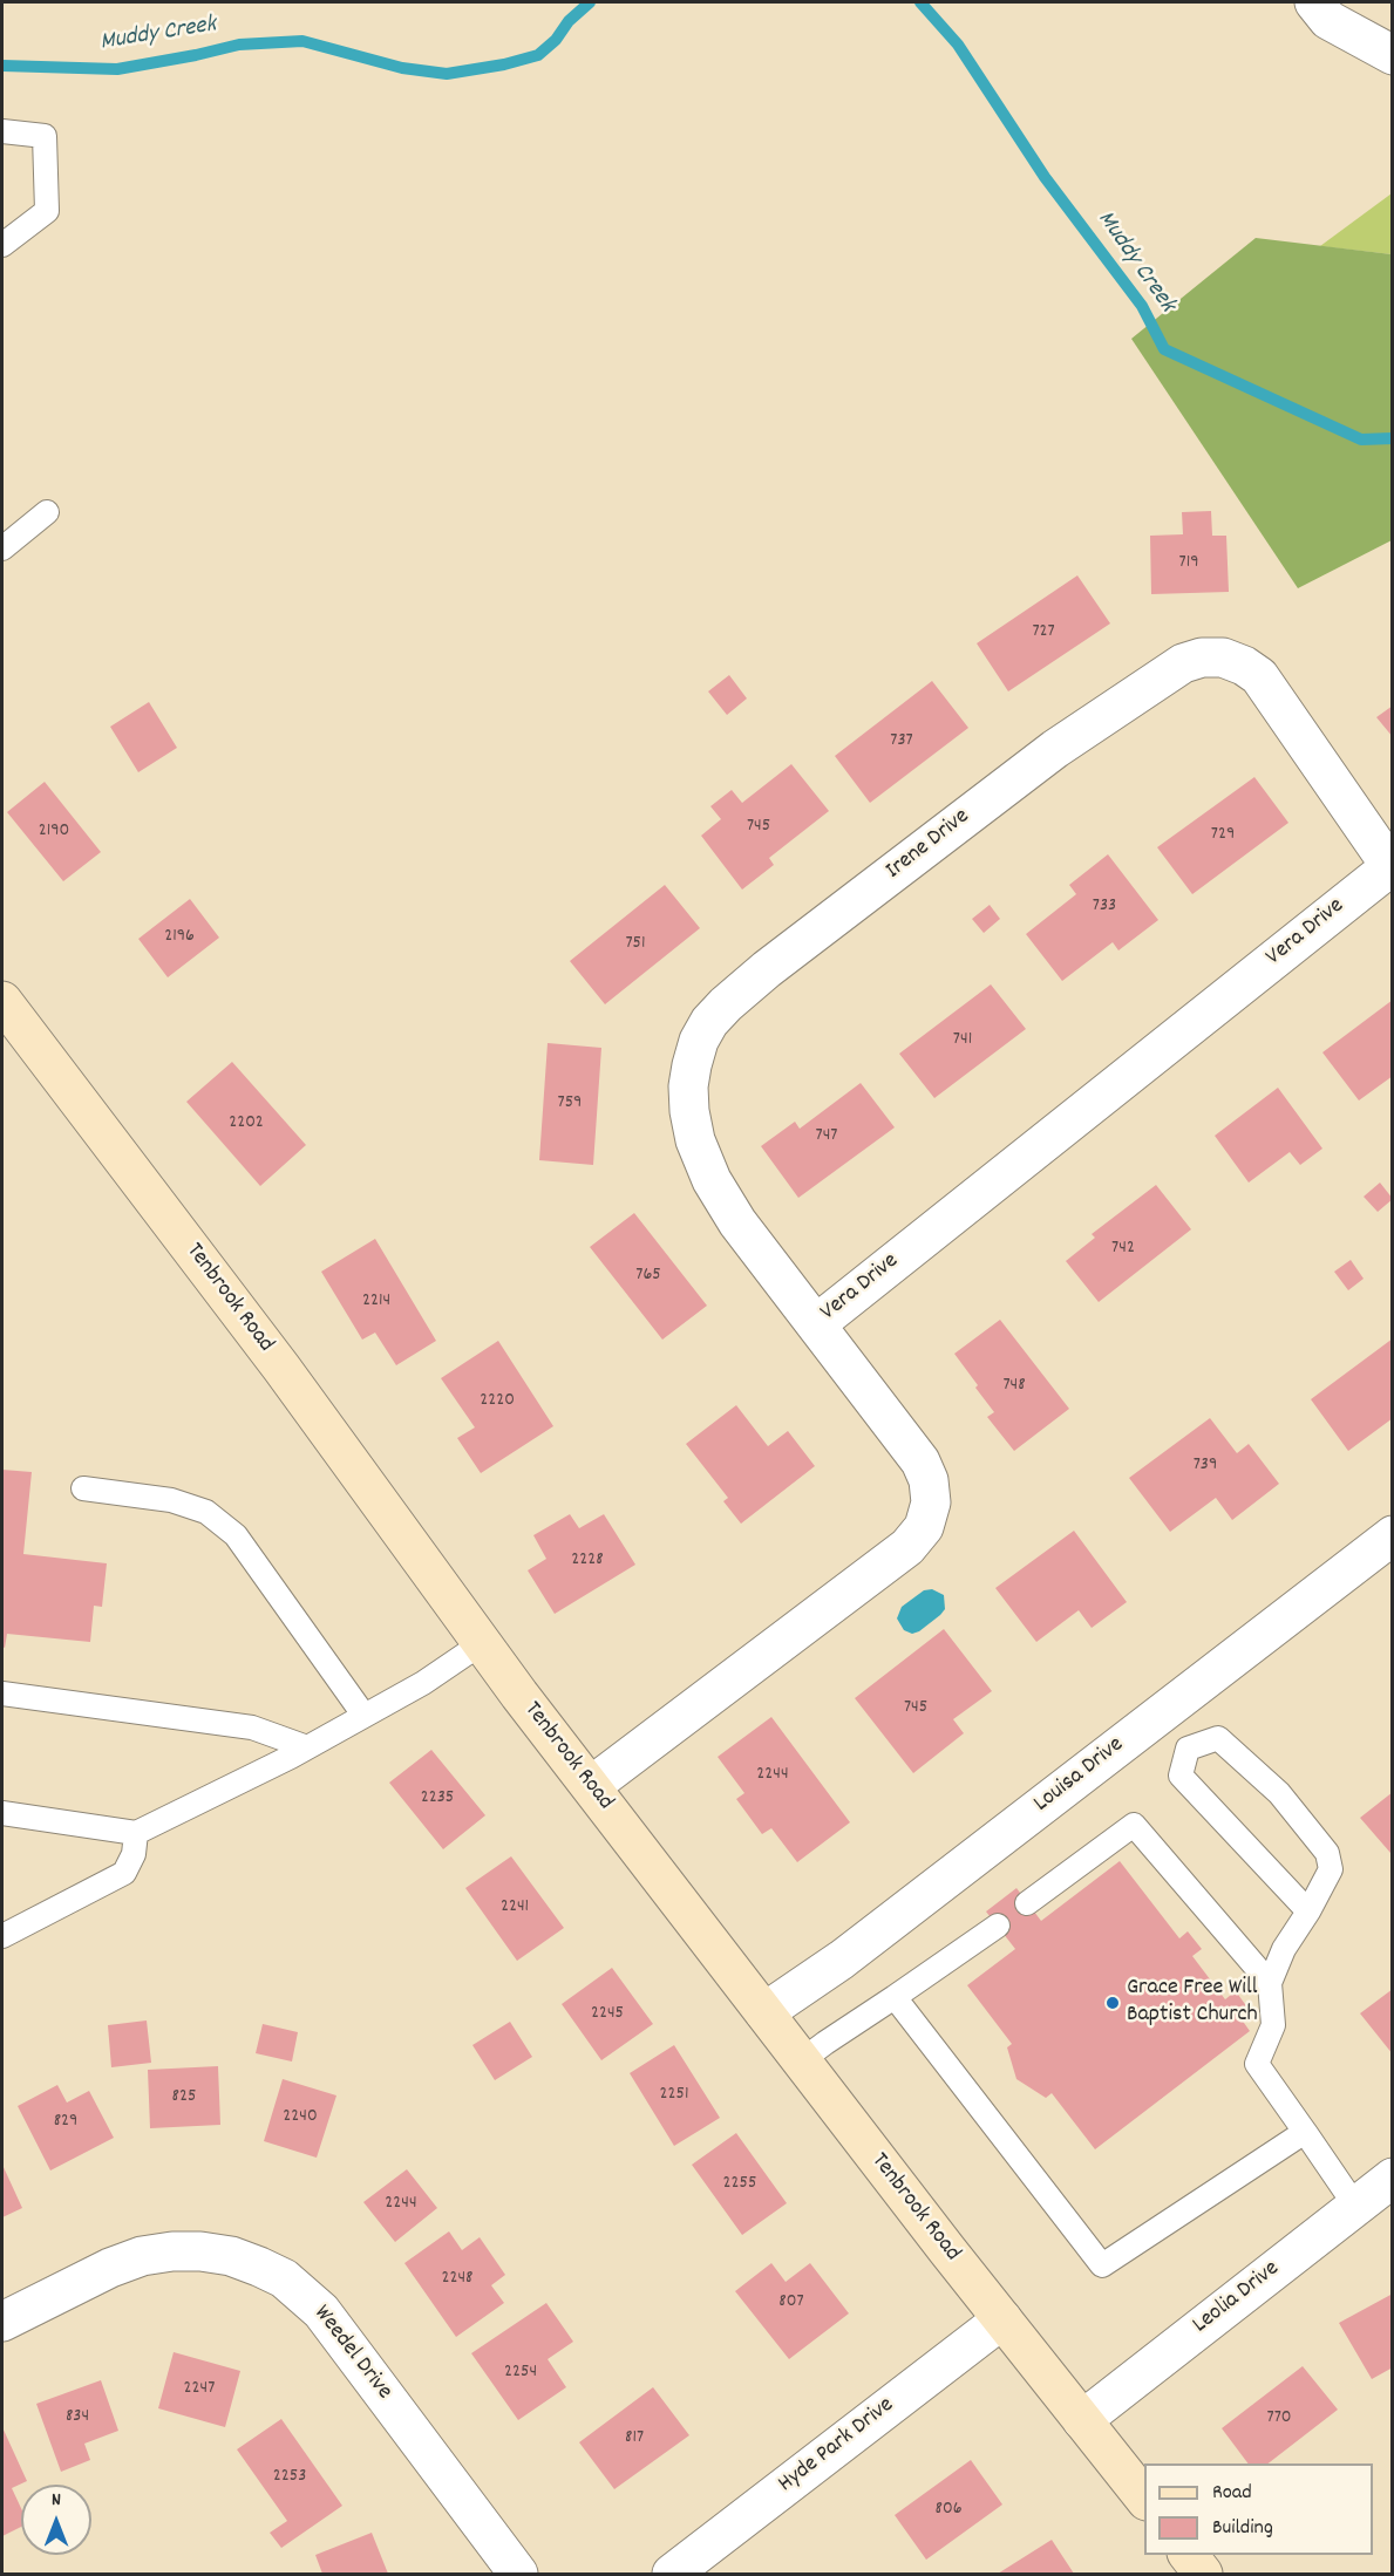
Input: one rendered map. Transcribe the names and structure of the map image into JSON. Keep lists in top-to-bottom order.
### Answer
{
  "streets": {
    "street": [
      "Irene Drive",
      "Vera Drive",
      "Tenbrook Road",
      "Louisa Drive",
      "Leolia Drive",
      "Weedel Drive",
      "Hyde Park Drive"
    ]
  },
  "crossings": [
    ["Irene Drive", "Vera Drive"],
    ["Vera Drive", "Tenbrook Road"],
    ["Tenbrook Road", "Louisa Drive"],
    ["Tenbrook Road", "Leolia Drive"],
    ["Tenbrook Road", "Hyde Park Drive"]
  ],
  "water": ["Muddy Creek"],
  "places": ["Grace Free Will Baptist Church"],
  "house_numbers": [
    "719",
    "727",
    "737",
    "745",
    "2190",
    "729",
    "733",
    "2196",
    "751",
    "741",
    "759",
    "2202",
    "747",
    "742",
    "765",
    "2214",
    "748",
    "2220",
    "739",
    "2228",
    "745",
    "2244",
    "2235",
    "2241",
    "2245",
    "2251",
    "825",
    "2240",
    "829",
    "2255",
    "2244",
    "2248",
    "807",
    "2254",
    "2247",
    "834",
    "770",
    "817",
    "2253",
    "806"
  ],
  "legend": ["Road", "Building"],
  "north": "top"
}
